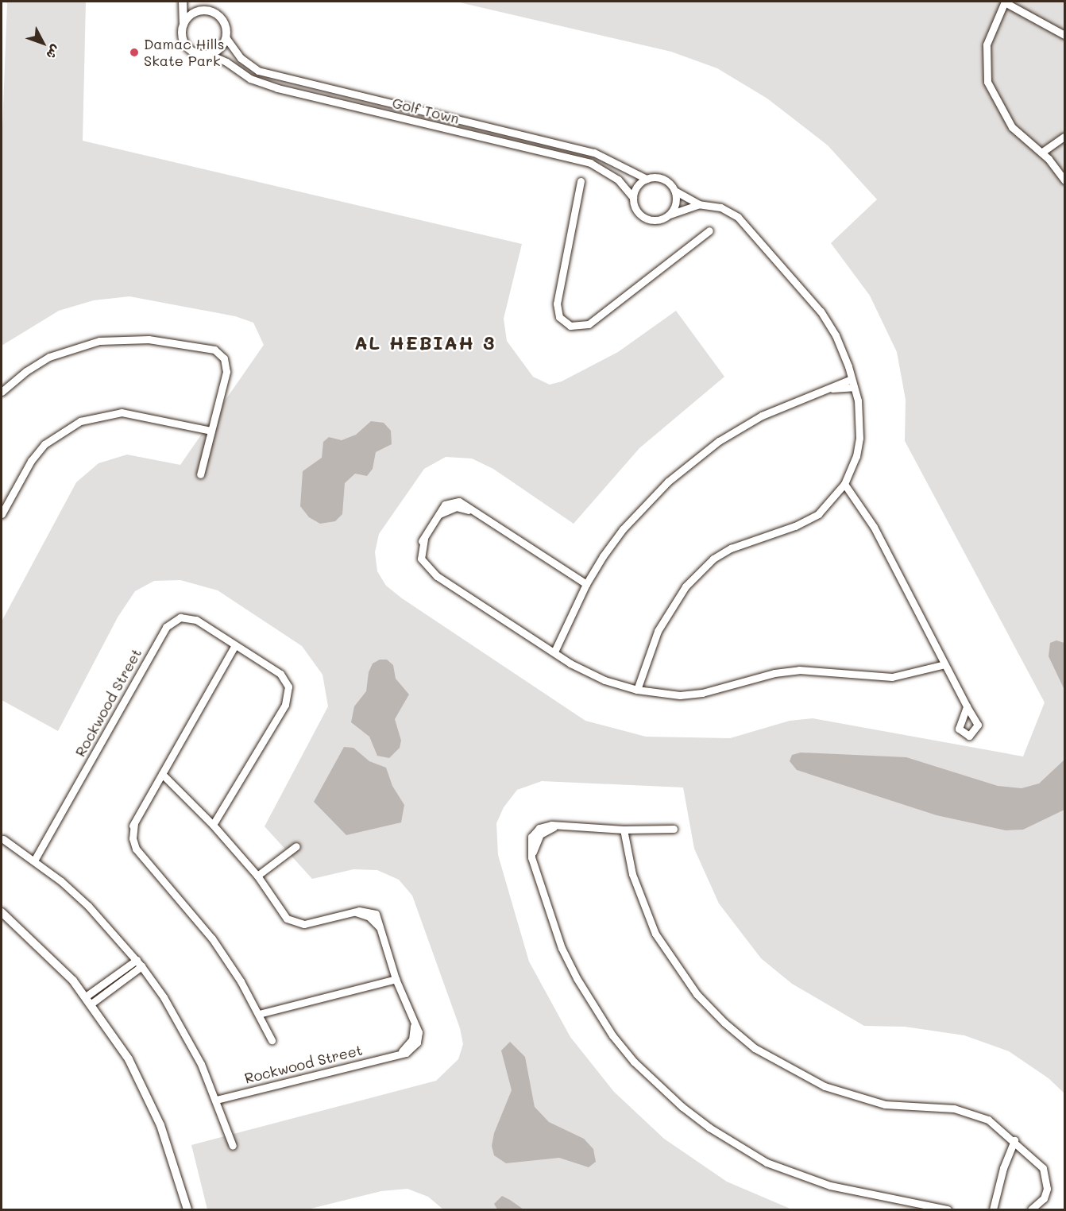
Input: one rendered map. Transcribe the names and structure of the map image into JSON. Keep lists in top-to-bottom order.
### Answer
{
  "streets": {
    "street": ["Golf Town", "Rockwood Street"]
  },
  "districts": ["AL HEBIAH 3"],
  "places": ["Damac Hills Skate Park"],
  "north": "bottom right"
}
